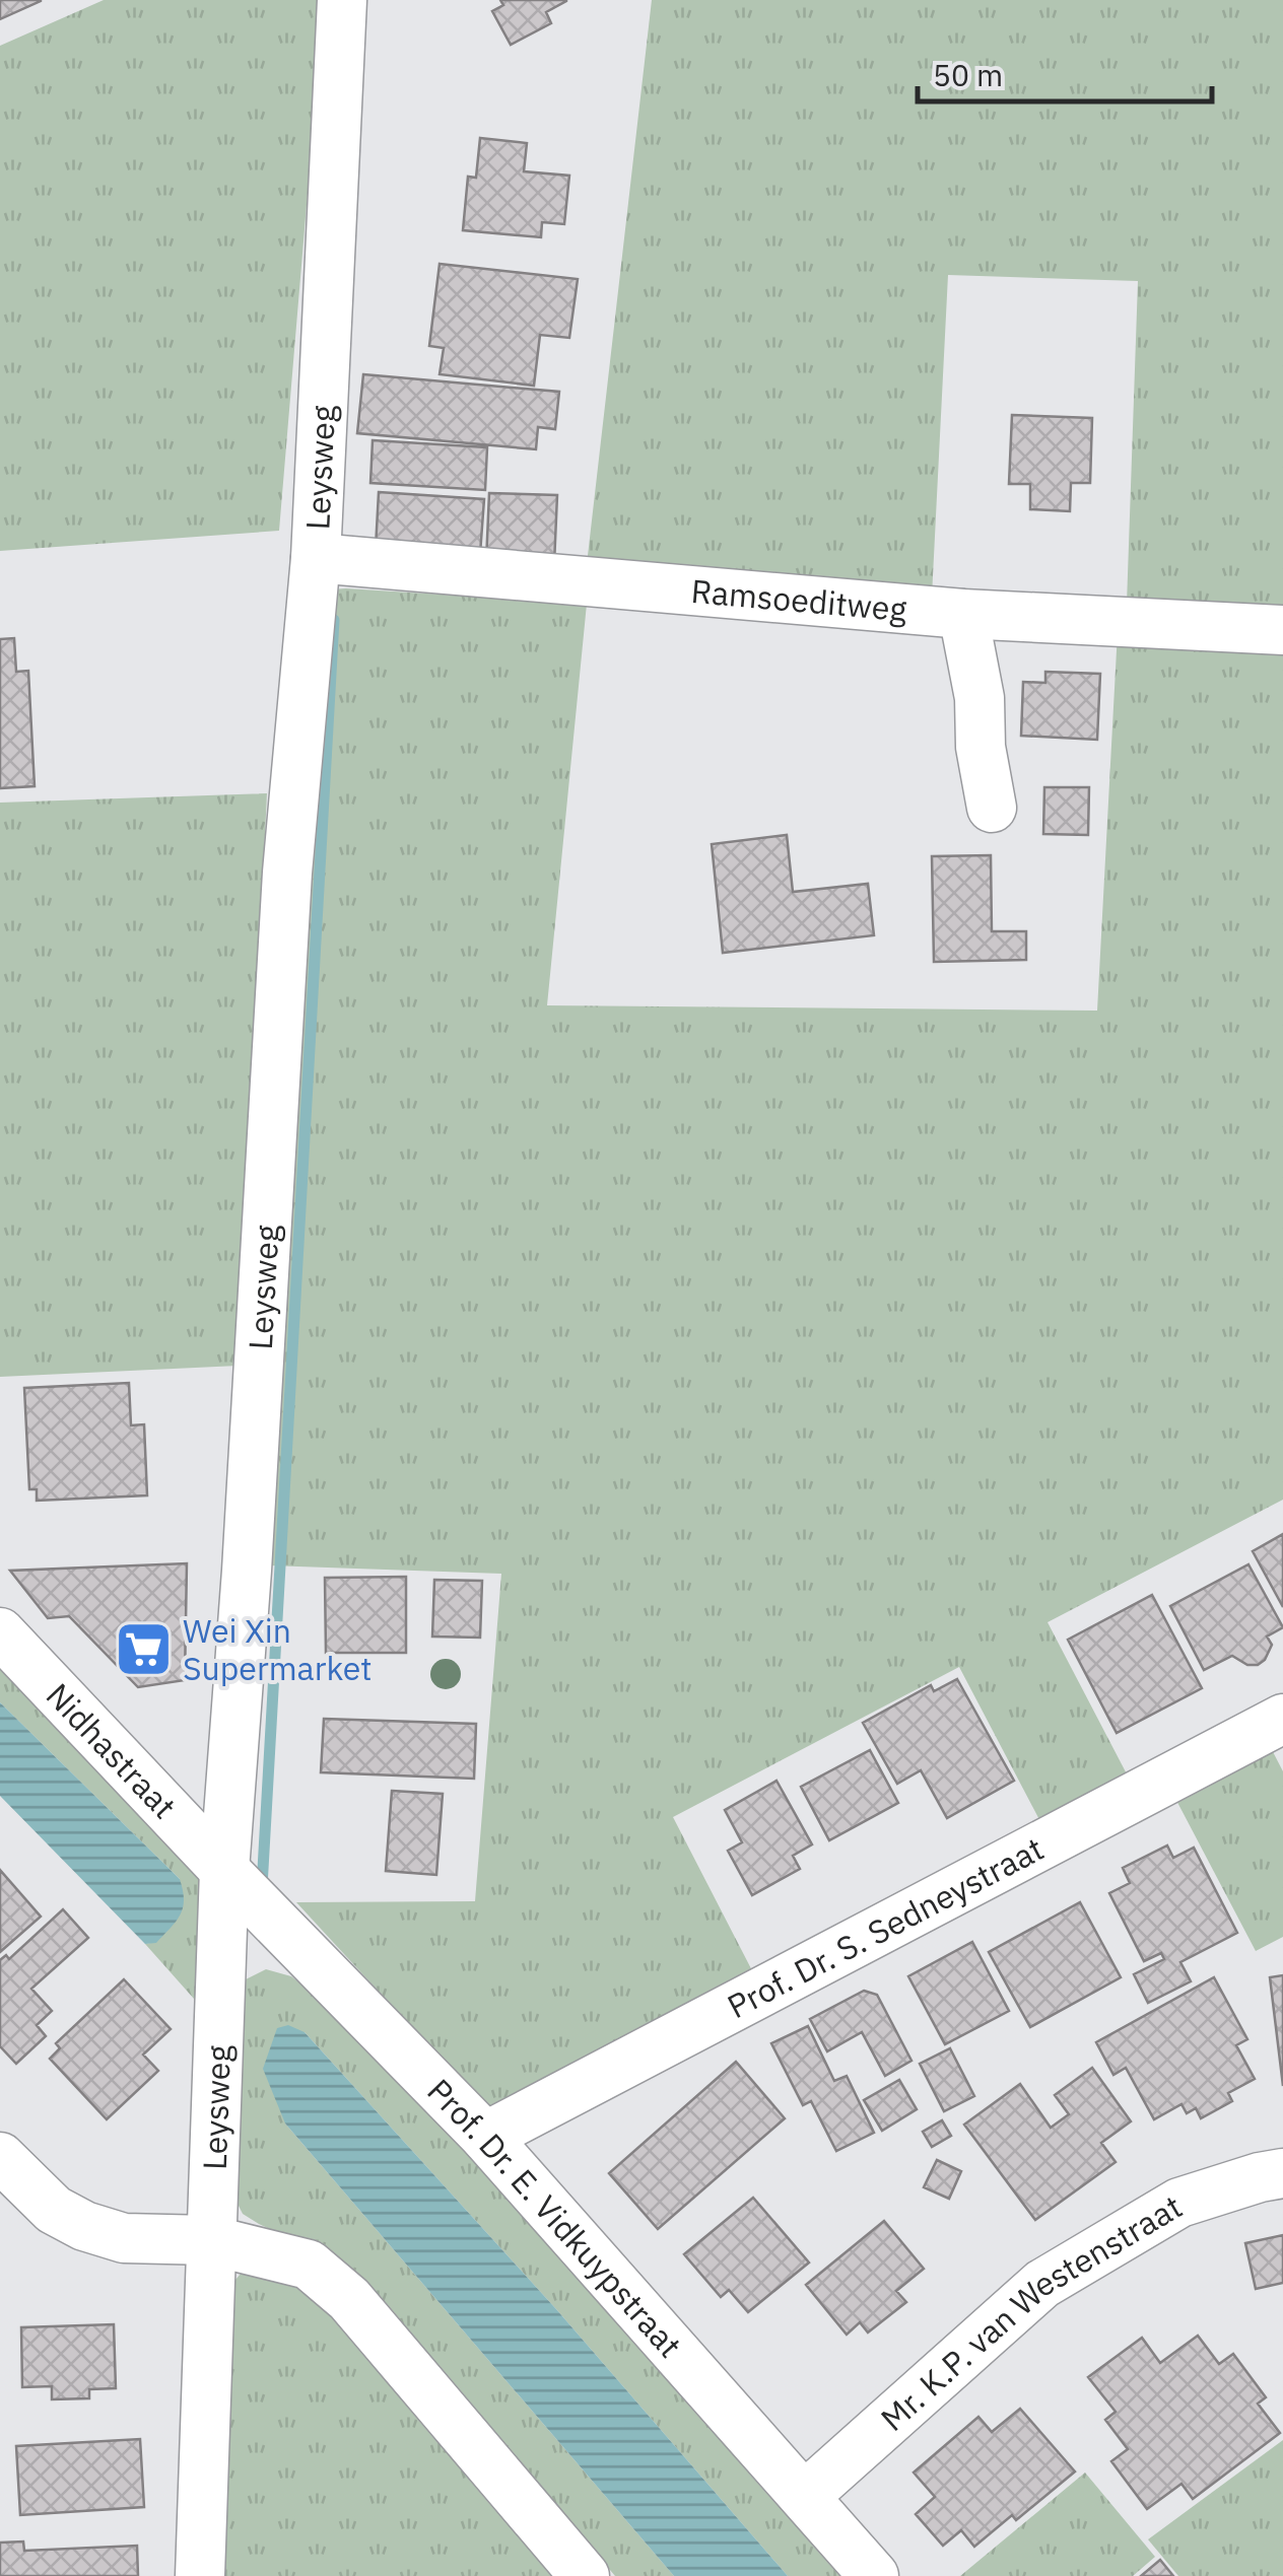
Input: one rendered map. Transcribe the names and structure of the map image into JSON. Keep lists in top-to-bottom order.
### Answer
{
  "streets": {
    "street": [
      "Leysweg",
      "Ramsoeditweg",
      "Nidhastraat",
      "Prof. Dr. S. Sedneystraat",
      "Prof. Dr. E. Vidkuypstraat",
      "Mr. K.P. van Westenstraat"
    ]
  },
  "crossings": [
    ["Leysweg", "Ramsoeditweg"],
    ["Leysweg", "Nidhastraat"],
    ["Leysweg", "Prof. Dr. E. Vidkuypstraat"],
    ["Nidhastraat", "Prof. Dr. E. Vidkuypstraat"],
    ["Prof. Dr. S. Sedneystraat", "Prof. Dr. E. Vidkuypstraat"],
    ["Prof. Dr. E. Vidkuypstraat", "Mr. K.P. van Westenstraat"]
  ],
  "places": {
    "supermarket": ["Wei Xin Supermarket"]
  },
  "scale_bar": "50 m"
}
